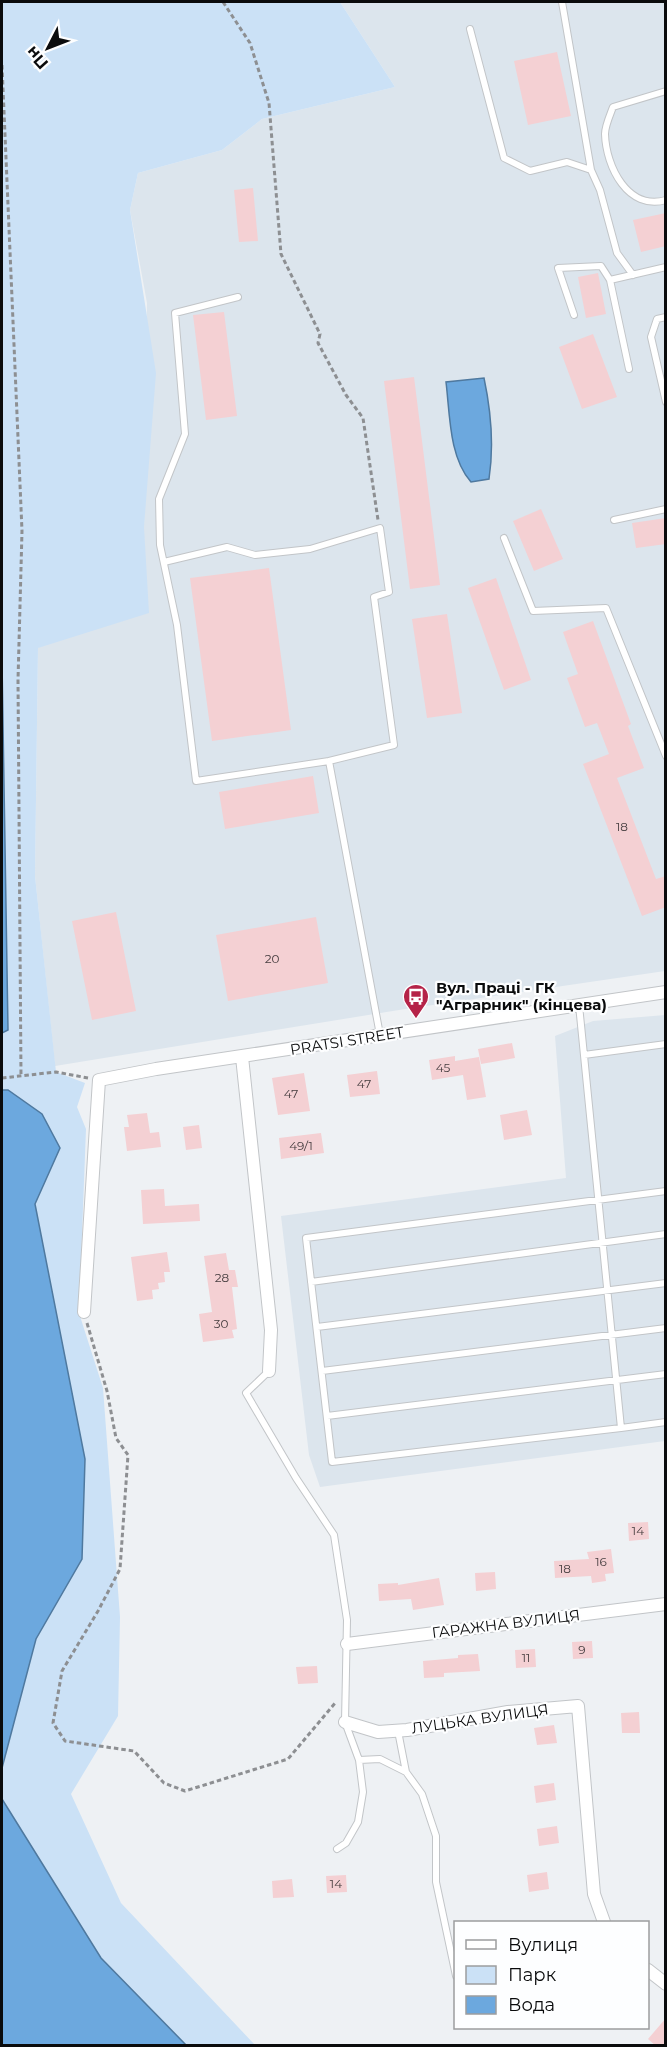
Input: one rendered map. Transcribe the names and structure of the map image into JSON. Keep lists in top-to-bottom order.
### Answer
{
  "streets": {
    "street": ["PRATSI STREET", "ГАРАЖНА ВУЛИЦЯ", "ЛУЦЬКА ВУЛИЦЯ"]
  },
  "places": {
    "bus stop": ["Вул. Праці - ГК \"Аграрник\" (кінцева)"]
  },
  "house_numbers": [
    "18",
    "20",
    "45",
    "47",
    "47",
    "49/1",
    "28",
    "30",
    "14",
    "16",
    "18",
    "9",
    "11",
    "14"
  ],
  "legend": ["Вулиця", "Парк", "Вода"],
  "north": "bottom left"
}
